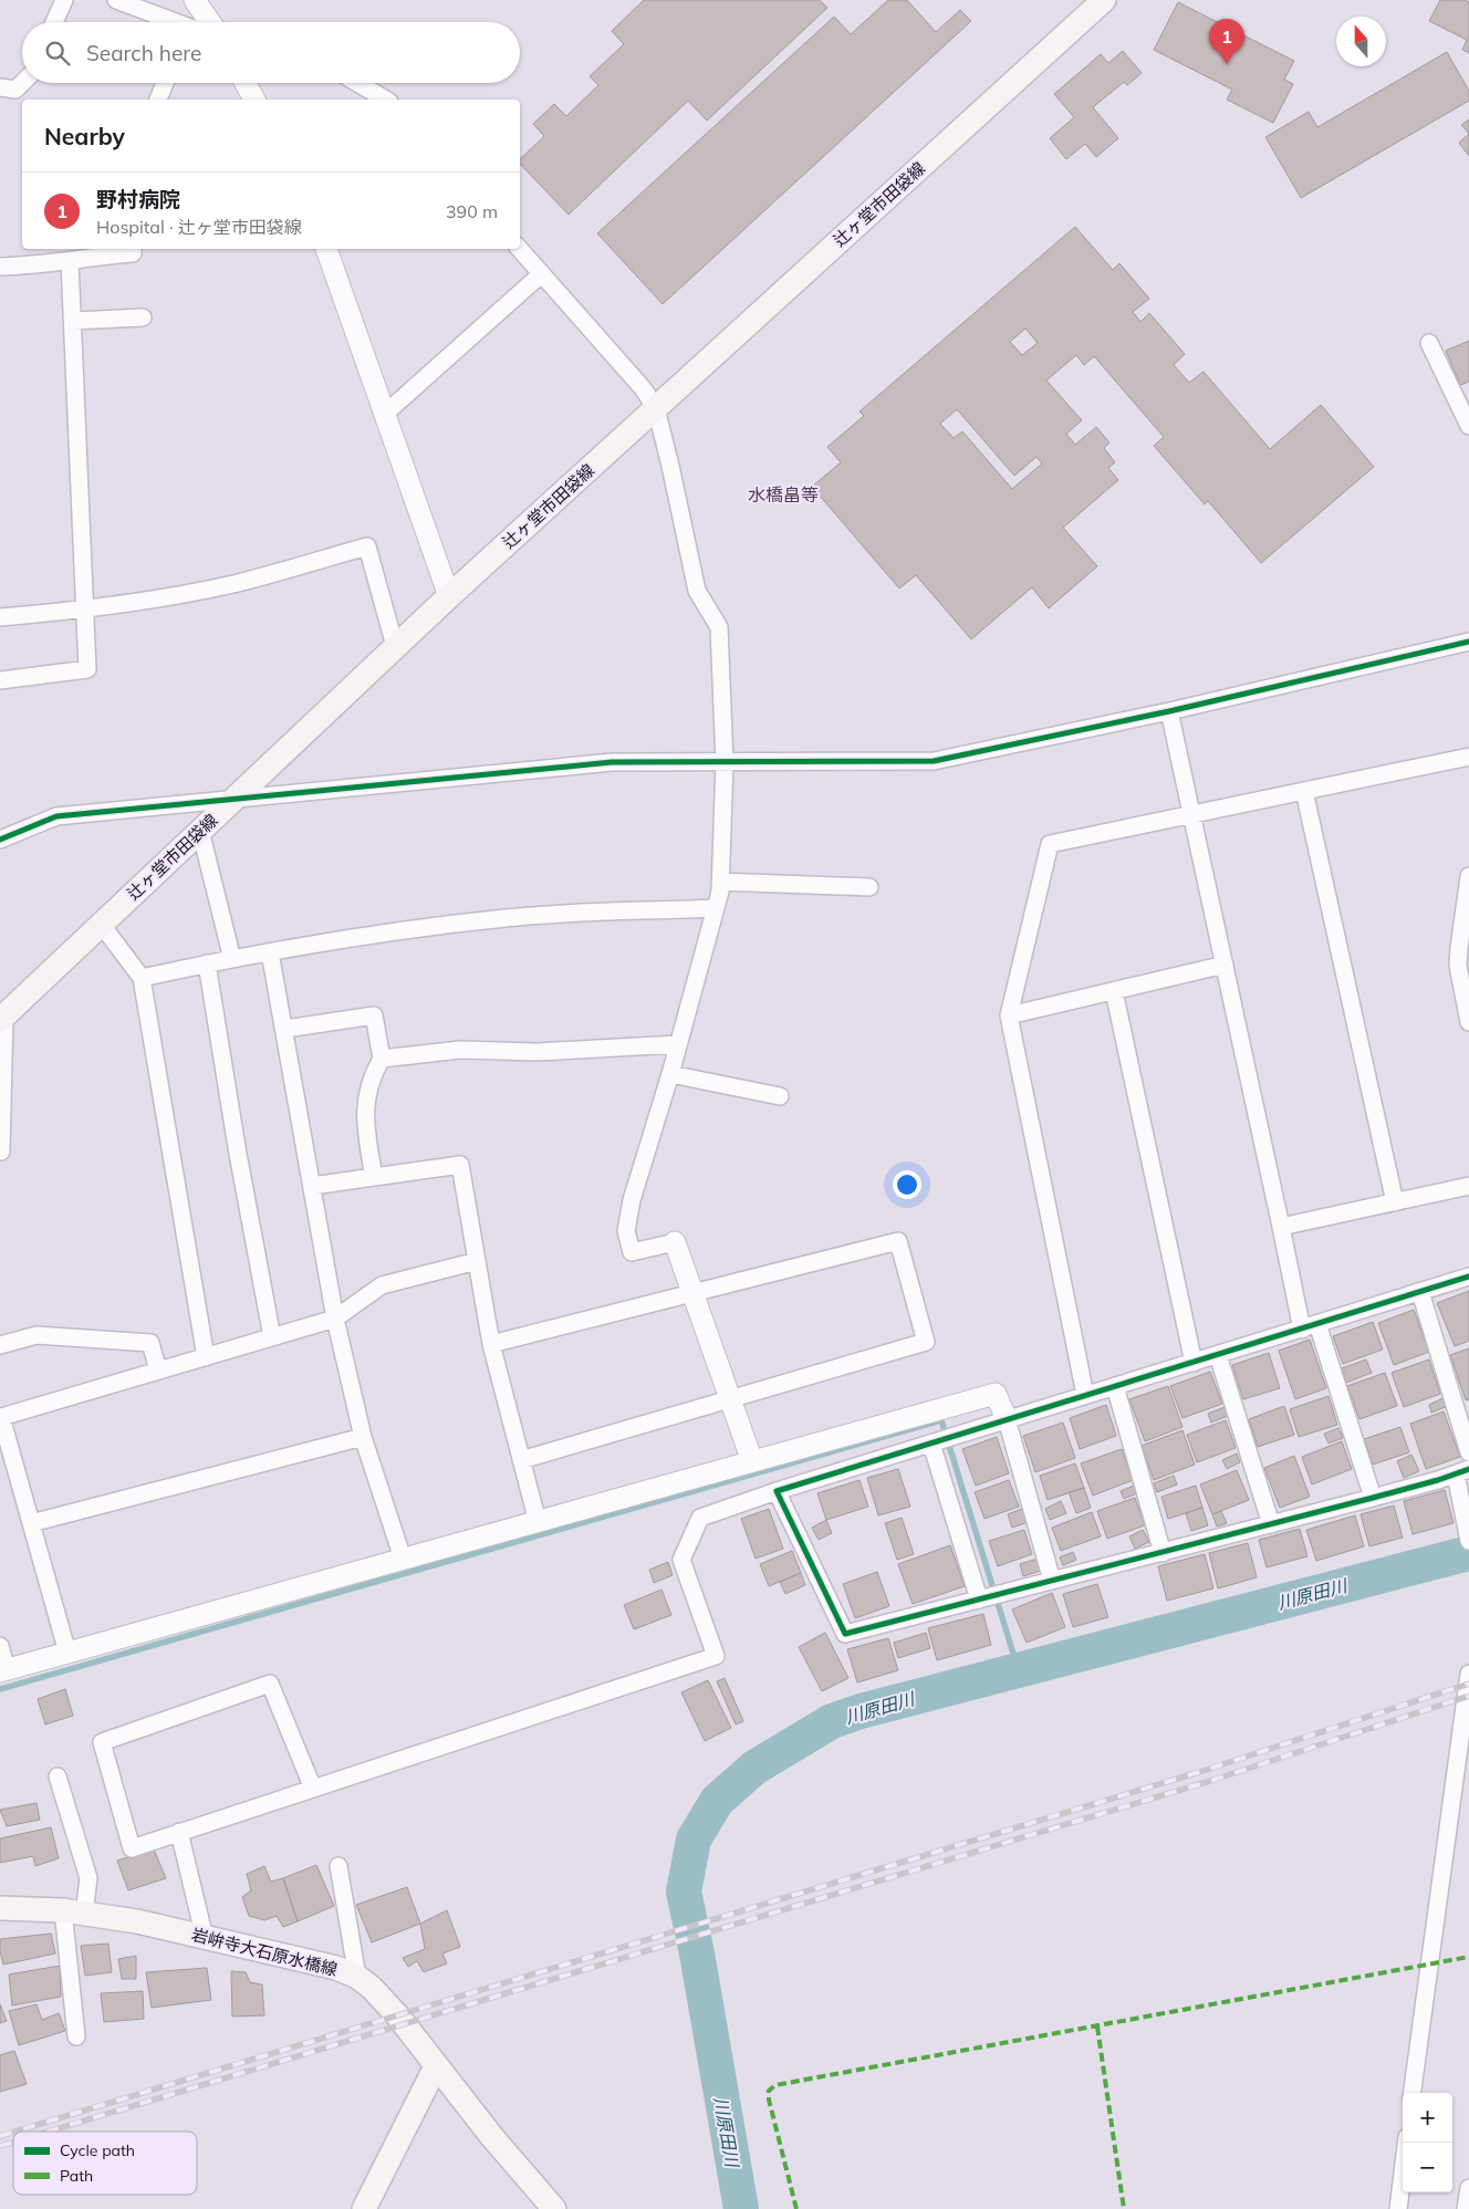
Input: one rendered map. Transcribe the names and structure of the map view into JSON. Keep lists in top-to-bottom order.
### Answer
{
  "streets": {
    "main road": ["辻ヶ堂市田袋線", "岩峅寺大石原水橋線"]
  },
  "districts": ["水橋畠等"],
  "water": ["川原田川"],
  "legend": ["Cycle path", "Path"],
  "north": "top",
  "page": {
    "pins": "1",
    "search": "Search here",
    "heading": "Nearby",
    "list": [
      {
        "mark": "1",
        "name": "野村病院",
        "note": "Hospital · 辻ヶ堂市田袋線",
        "value": "390 m"
      }
    ],
    "map_buttons": ["+", "−"]
  }
}
